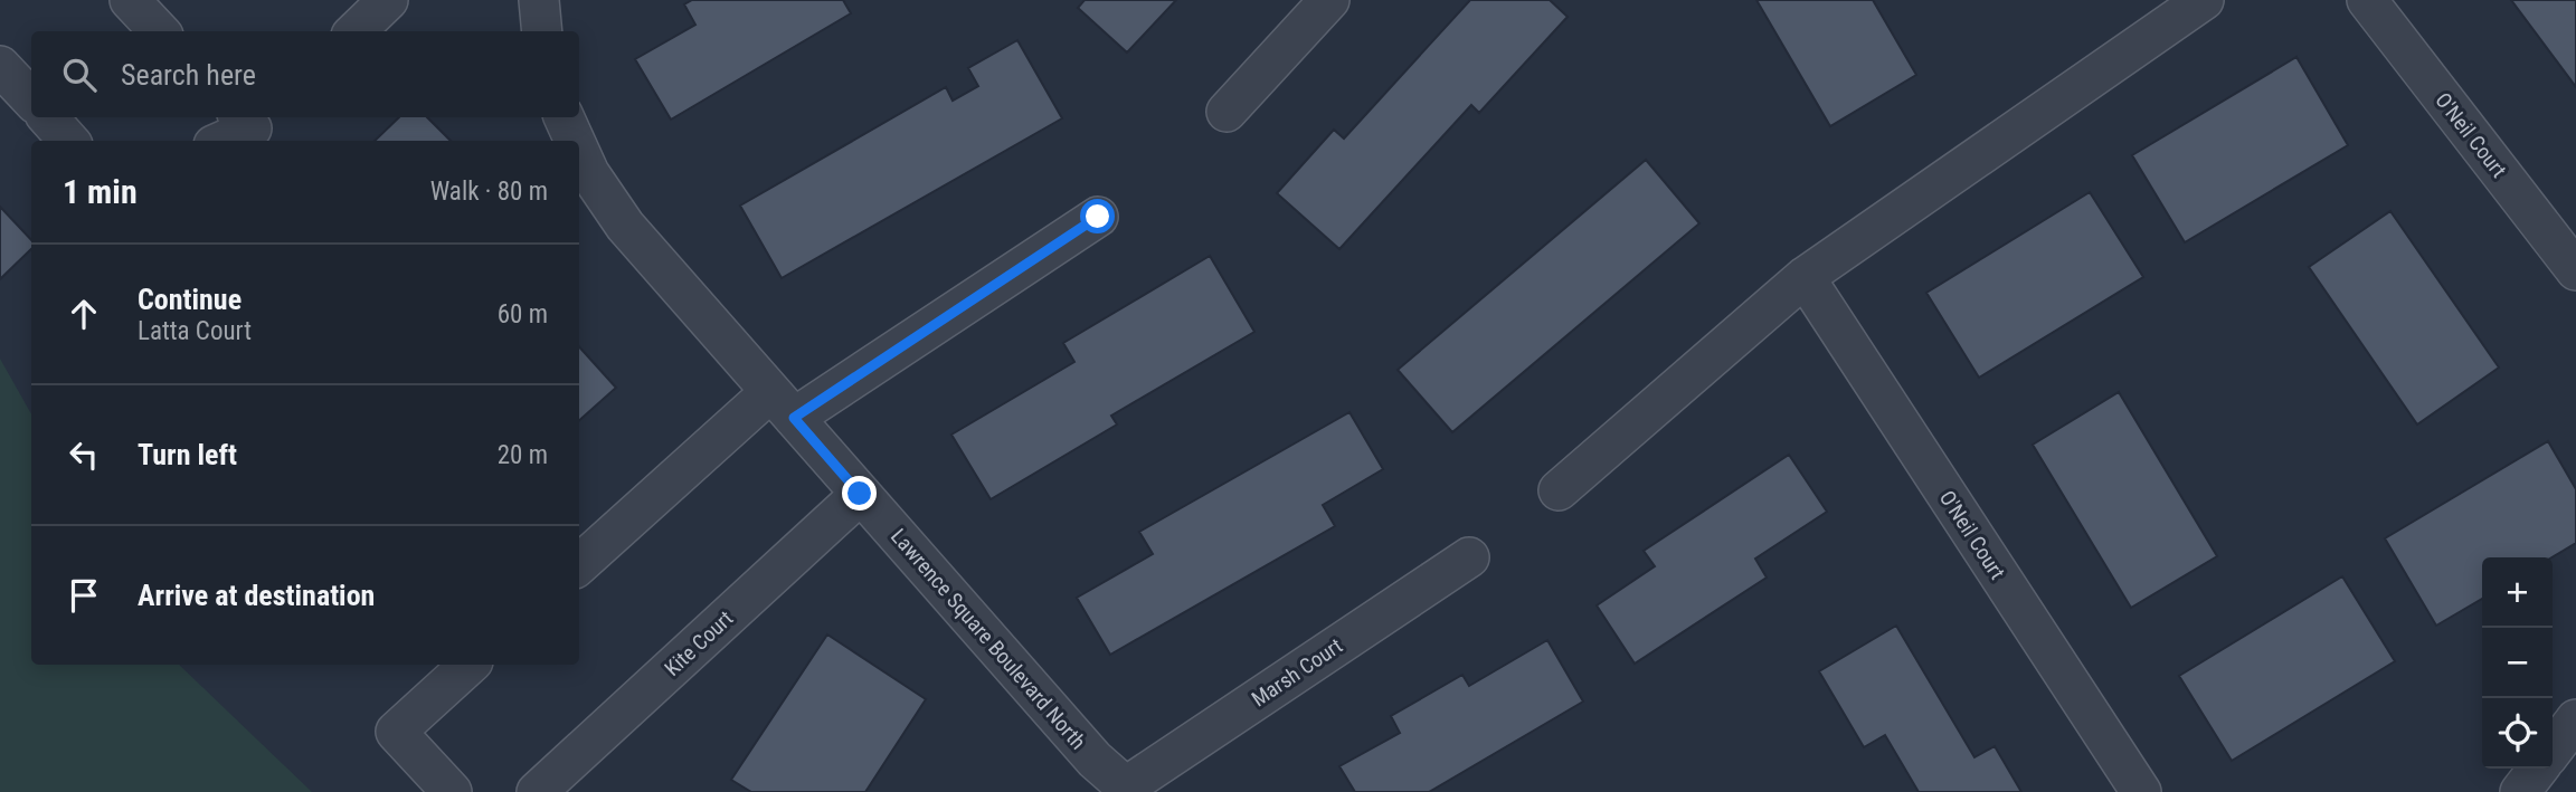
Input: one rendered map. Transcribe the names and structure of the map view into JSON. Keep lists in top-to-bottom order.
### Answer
{
  "streets": {
    "street": [
      "O'Neil Court",
      "Lawrence Square Boulevard North",
      "Kite Court",
      "Marsh Court"
    ]
  },
  "crossings": [
    ["Lawrence Square Boulevard North", "Kite Court"],
    ["Lawrence Square Boulevard North", "Marsh Court"]
  ],
  "page": {
    "search": "Search here",
    "heading": ["1 min", "Walk · 80 m"],
    "list": [
      ["Continue", "Latta Court", "60 m"],
      ["Turn left", "20 m"],
      "Arrive at destination"
    ],
    "map_buttons": ["+", "−"]
  }
}
